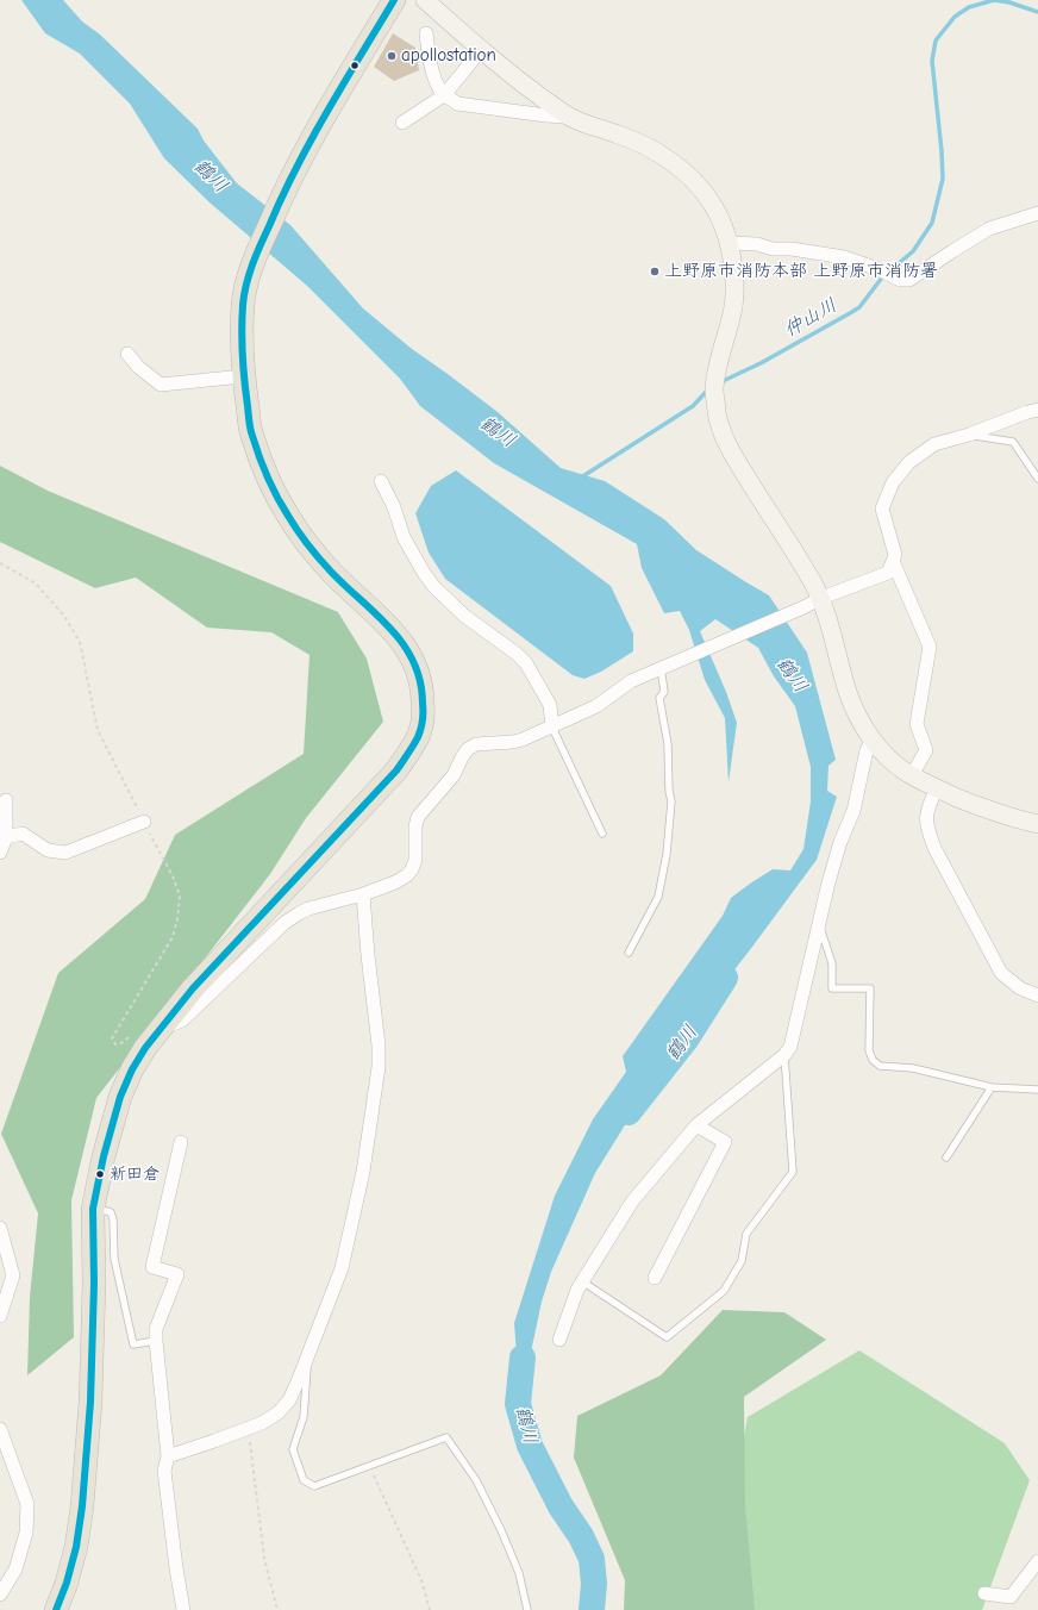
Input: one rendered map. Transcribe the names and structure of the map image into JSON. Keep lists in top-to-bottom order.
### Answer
{
  "water": ["鶴川", "仲山川"],
  "places": ["apollostation", "上野原市消防本部 上野原市消防署", "新田倉"]
}
